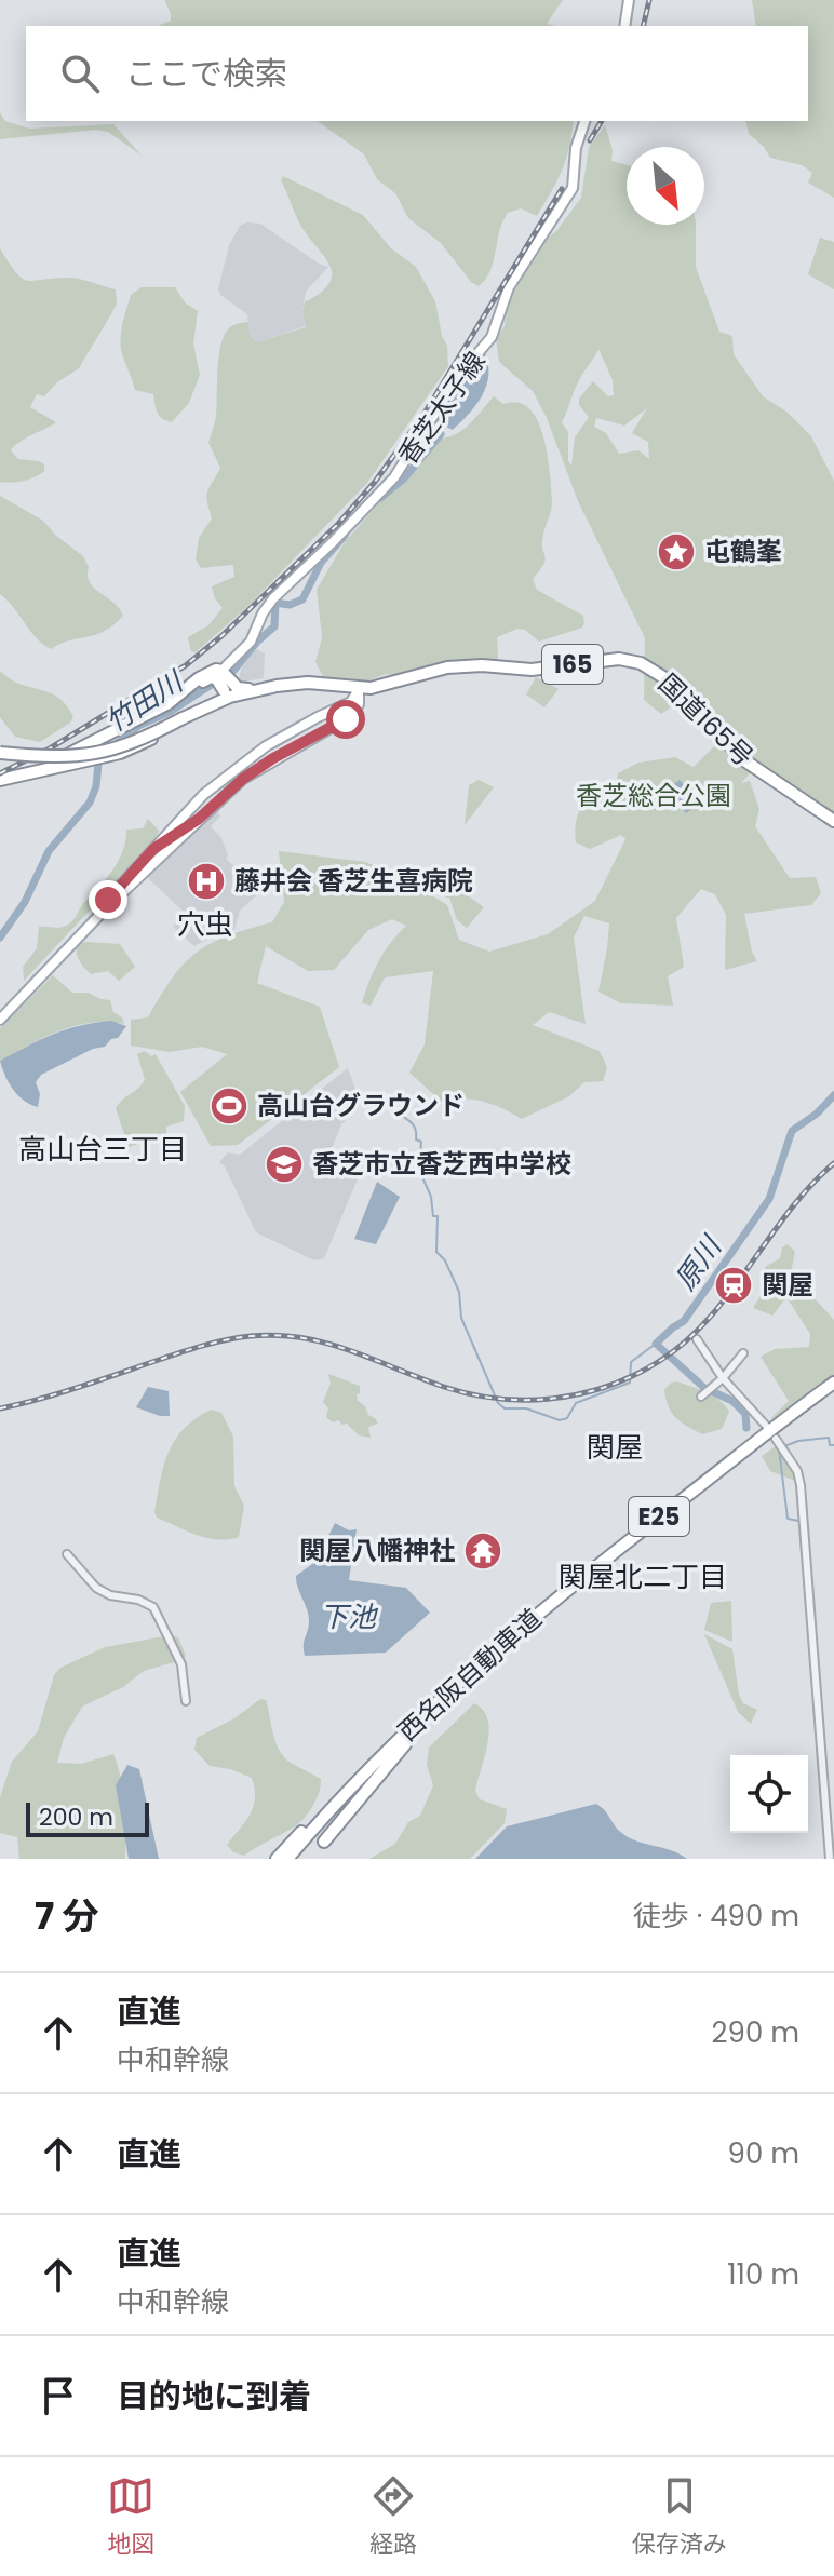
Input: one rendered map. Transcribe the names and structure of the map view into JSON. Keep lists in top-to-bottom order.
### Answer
{
  "streets": {
    "highway": [
      "165",
      "国道165号",
      "E25",
      "西名阪自動車道"
    ],
    "main road": ["香芝太子線"]
  },
  "crossings": [
    ["香芝太子線", "165"],
    ["香芝太子線", "国道165号"],
    ["165", "国道165号"]
  ],
  "districts": [
    "穴虫",
    "高山台三丁目",
    "関屋",
    "関屋北二丁目"
  ],
  "water": ["竹田川", "原川", "下池"],
  "parks": ["香芝総合公園"],
  "places": {
    "place": ["屯鶴峯"],
    "hospital": ["藤井会 香芝生喜病院"],
    "sports": ["高山台グラウンド"],
    "school or university": ["香芝市立香芝西中学校"],
    "station": ["関屋"],
    "temple": ["関屋八幡神社"]
  },
  "scale_bar": "200 m",
  "north": "bottom right",
  "page": {
    "search": "ここで検索",
    "scale": "200 m",
    "heading": ["7 分", "徒歩 · 490 m"],
    "list": [
      ["直進", "中和幹線", "290 m"],
      ["直進", "90 m"],
      ["直進", "中和幹線", "110 m"],
      "目的地に到着"
    ],
    "nav": ["地図", "経路", "保存済み"]
  }
}
